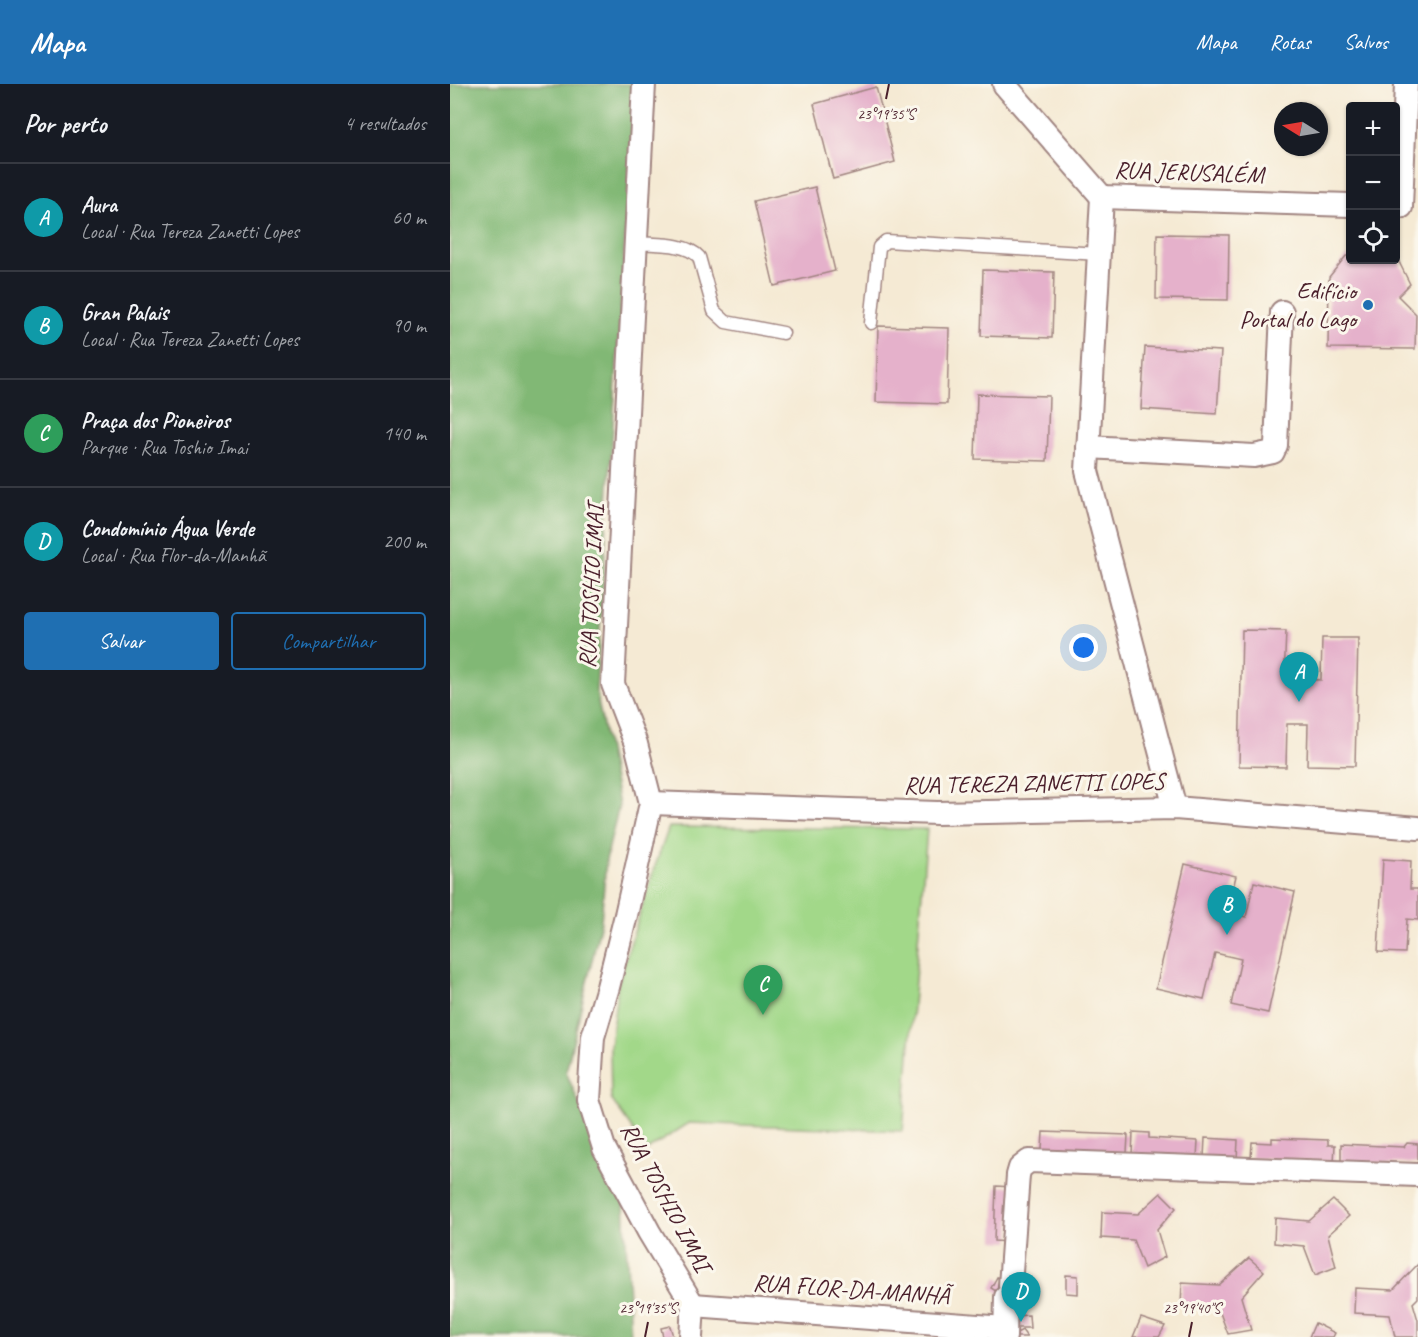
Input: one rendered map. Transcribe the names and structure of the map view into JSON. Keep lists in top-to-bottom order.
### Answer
{
  "streets": {
    "street": [
      "RUA JERUSALÉM",
      "RUA TOSHIO IMAI",
      "RUA TEREZA ZANETTI LOPES",
      "RUA FLOR-DA-MANHÃ"
    ]
  },
  "crossings": [
    ["RUA TOSHIO IMAI", "RUA TEREZA ZANETTI LOPES"],
    ["RUA TOSHIO IMAI", "RUA FLOR-DA-MANHÃ"]
  ],
  "places": ["Edifício Portal do Lago"],
  "north": "left",
  "page": {
    "header": "Mapa",
    "nav": ["Mapa", "Rotas", "Salvos"],
    "heading": ["Por perto", "4 resultados"],
    "map_buttons": ["+", "−"],
    "list": [
      {
        "mark": "A",
        "name": "Aura",
        "note": "Local · Rua Tereza Zanetti Lopes",
        "value": "60 m"
      },
      {
        "mark": "B",
        "name": "Gran Palais",
        "note": "Local · Rua Tereza Zanetti Lopes",
        "value": "90 m"
      },
      {
        "mark": "C",
        "name": "Praça dos Pioneiros",
        "note": "Parque · Rua Toshio Imai",
        "value": "140 m"
      },
      {
        "mark": "D",
        "name": "Condomínio Água Verde",
        "note": "Local · Rua Flor-da-Manhã",
        "value": "200 m"
      }
    ],
    "buttons": ["Salvar", "Compartilhar"],
    "pins": [
      "A",
      "B",
      "C",
      "D"
    ]
  },
  "coordinates": ["23°19'35\"S", "23°19'40\"S"]
}
